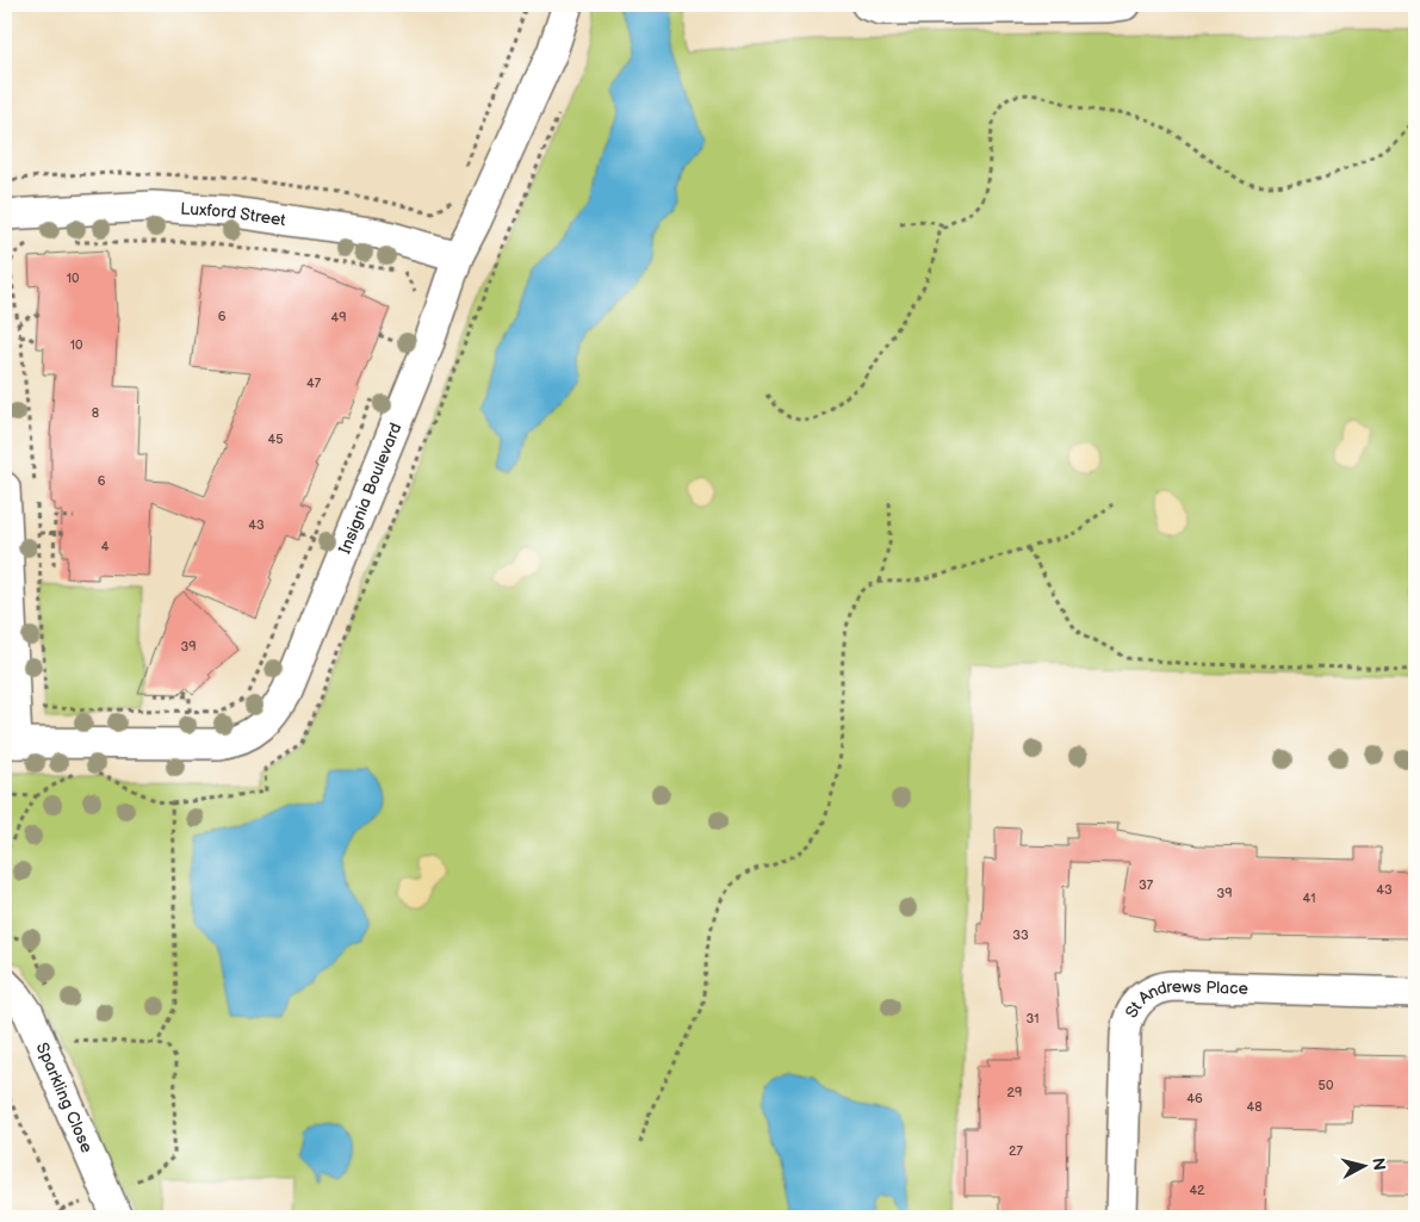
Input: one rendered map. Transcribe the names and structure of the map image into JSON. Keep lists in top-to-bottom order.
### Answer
{
  "streets": {
    "street": [
      "Luxford Street",
      "Insignia Boulevard",
      "St Andrews Place",
      "Sparkling Close"
    ]
  },
  "crossings": [
    ["Luxford Street", "Insignia Boulevard"]
  ],
  "house_numbers": [
    "10",
    "6",
    "49",
    "10",
    "47",
    "8",
    "45",
    "6",
    "43",
    "4",
    "39",
    "37",
    "43",
    "39",
    "41",
    "33",
    "31",
    "50",
    "29",
    "46",
    "48",
    "27",
    "42"
  ],
  "north": "right"
}
